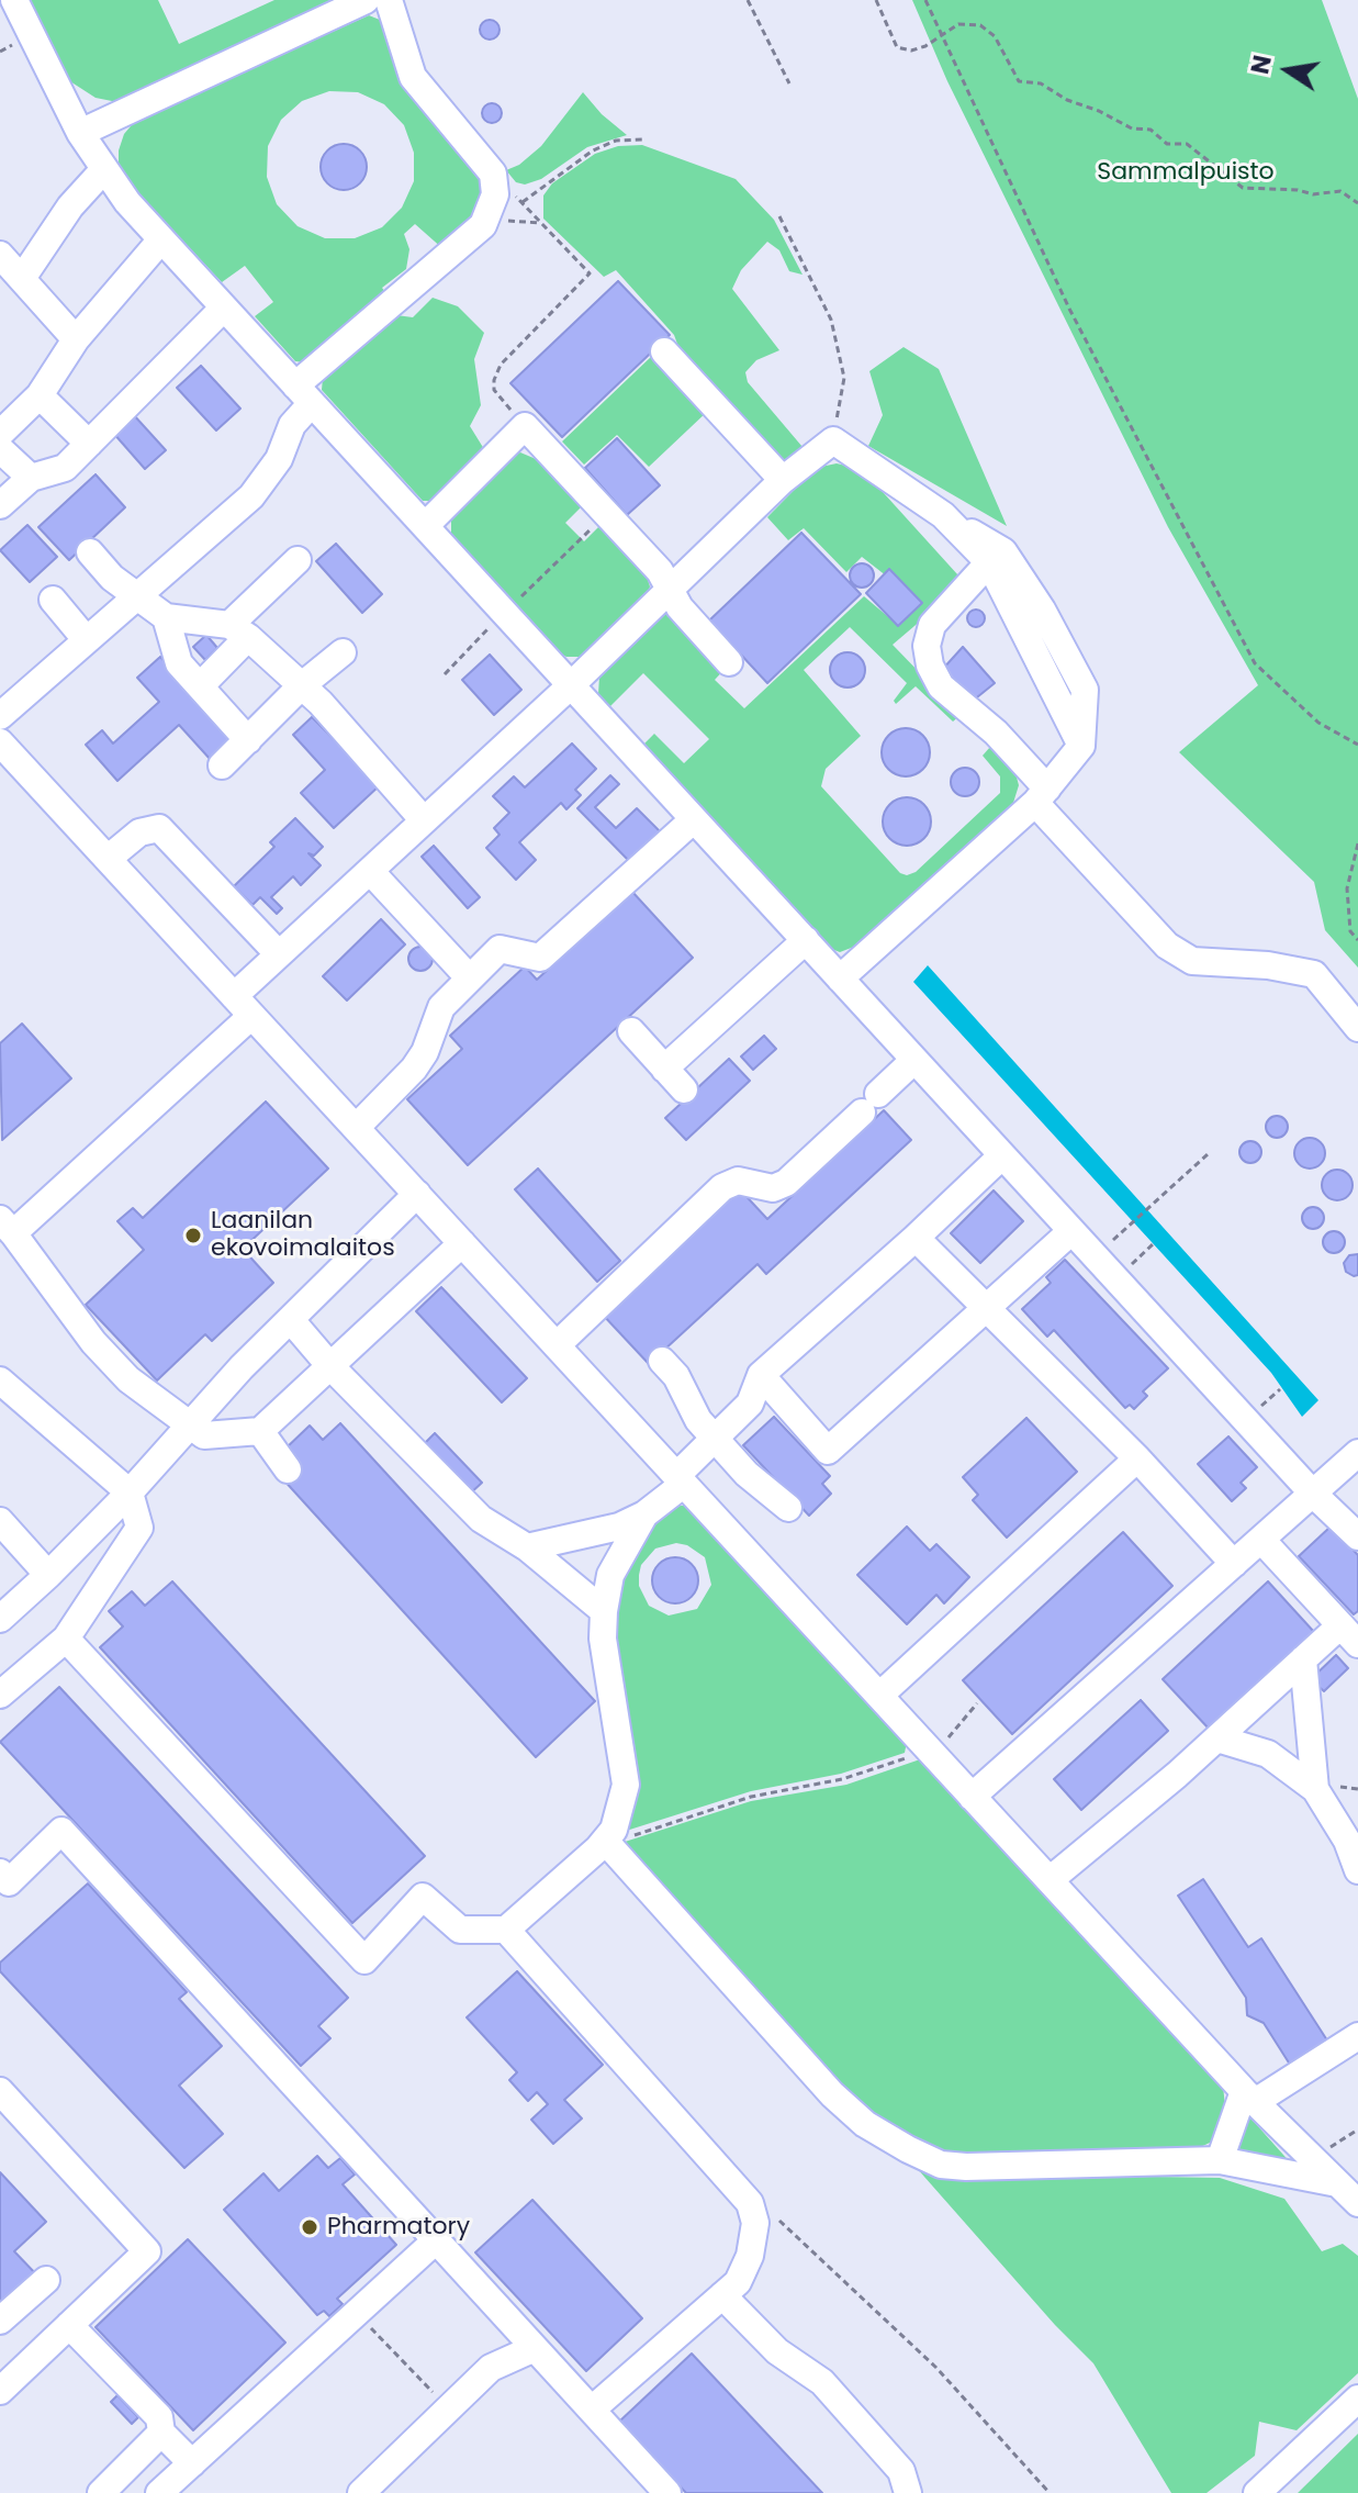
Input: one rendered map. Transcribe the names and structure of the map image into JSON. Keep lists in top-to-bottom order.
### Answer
{
  "parks": ["Sammalpuisto"],
  "places": ["Laanilan ekovoimalaitos", "Pharmatory"],
  "north": "left"
}
